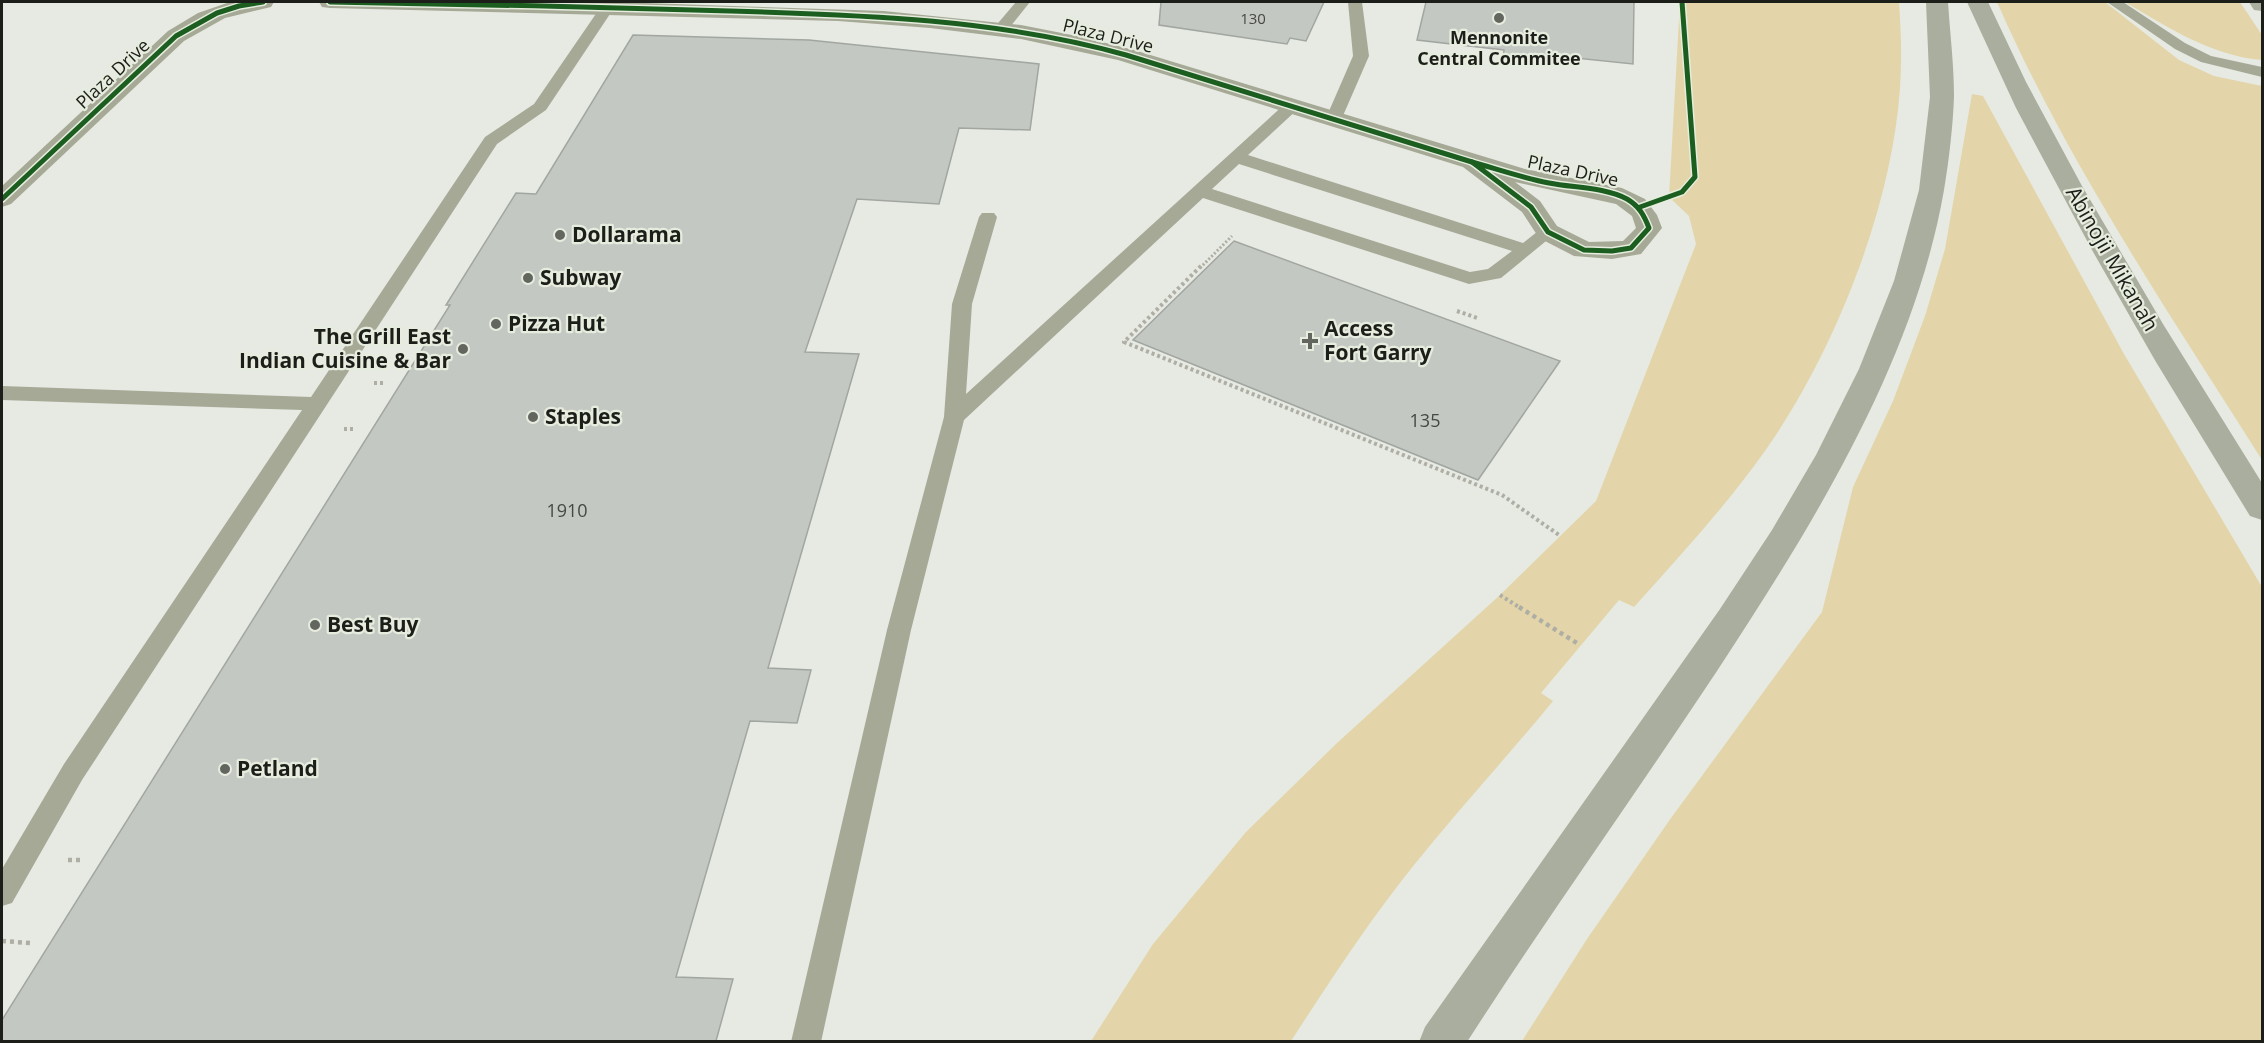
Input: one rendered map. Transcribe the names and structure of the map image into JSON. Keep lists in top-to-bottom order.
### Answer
{
  "streets": {
    "main road": ["Abinojii Mikanah"],
    "street": ["Plaza Drive"]
  },
  "places": {
    "other": [
      "Mennonite Central Commitee",
      "Dollarama",
      "Subway",
      "Pizza Hut",
      "The Grill East Indian Cuisine & Bar",
      "Staples",
      "Best Buy",
      "Petland"
    ],
    "health": ["Access Fort Garry"]
  },
  "house_numbers": ["130", "135", "1910"]
}
